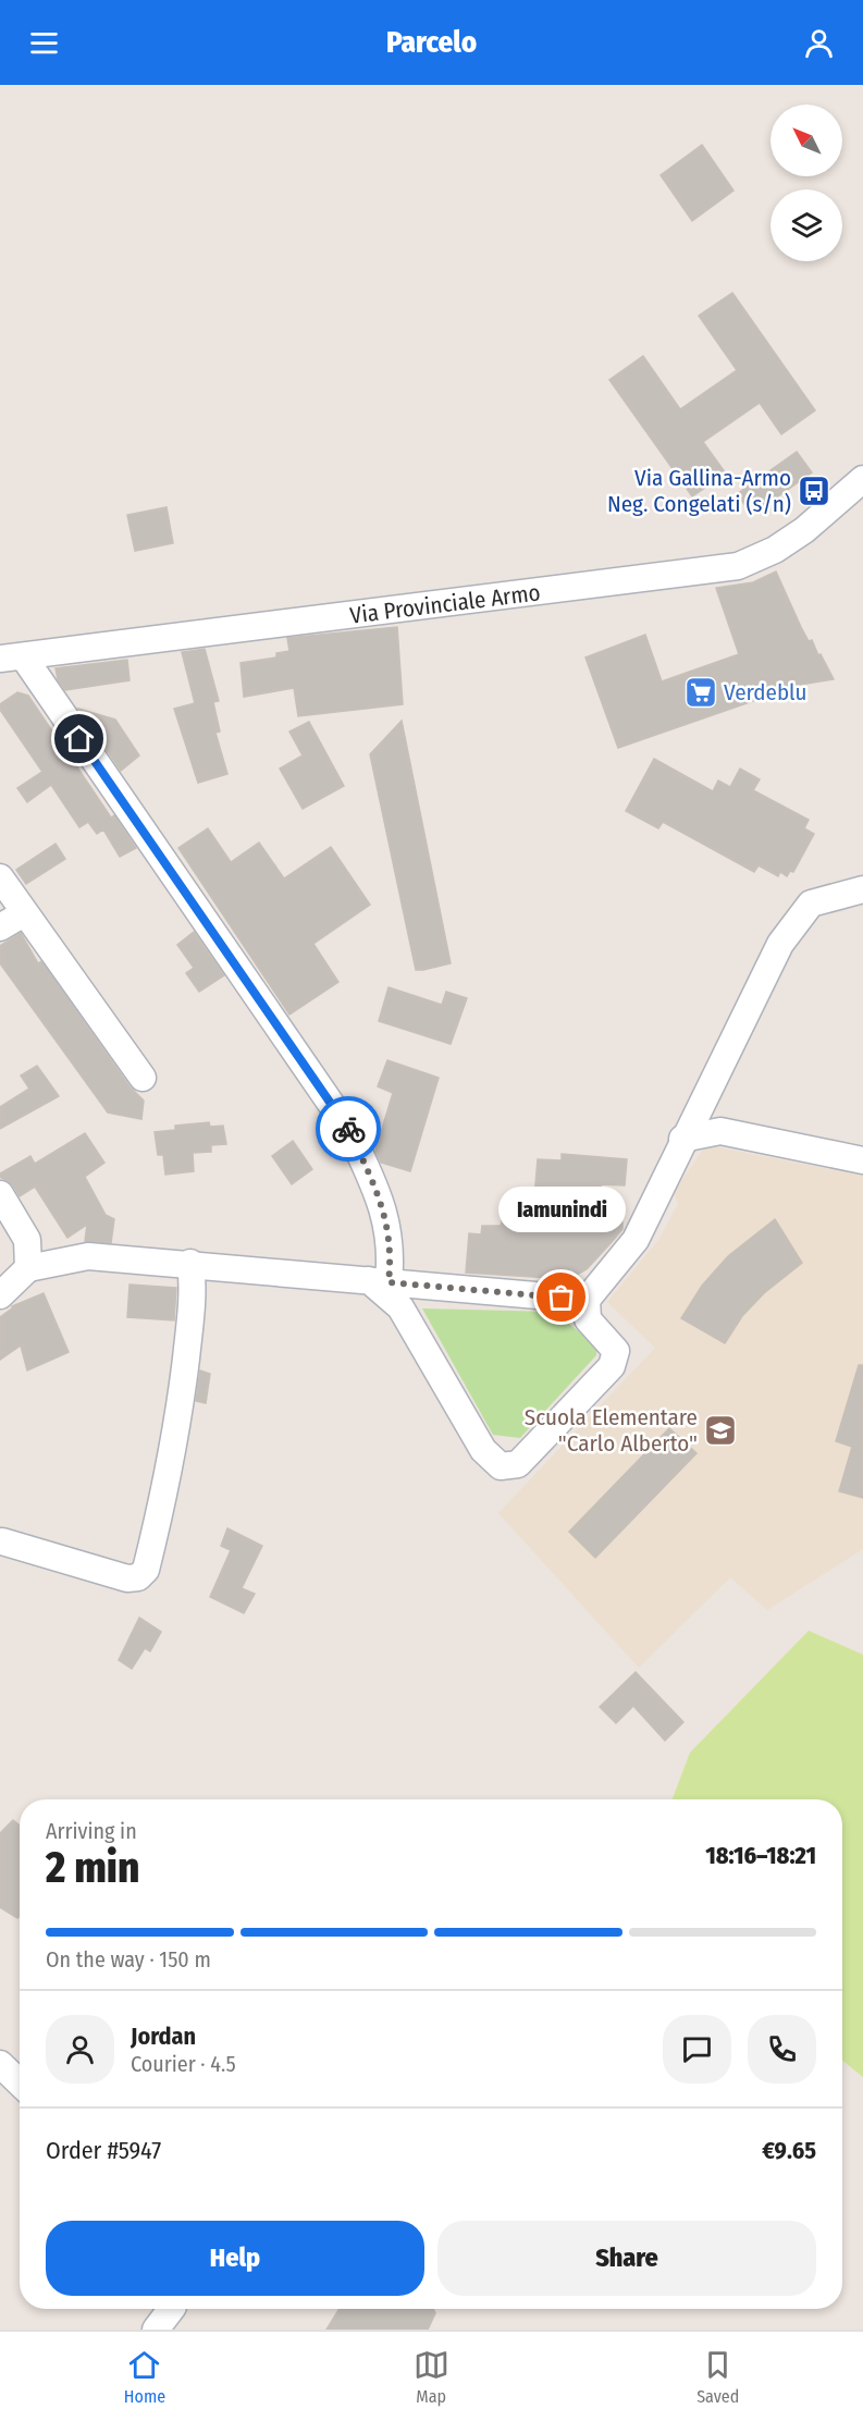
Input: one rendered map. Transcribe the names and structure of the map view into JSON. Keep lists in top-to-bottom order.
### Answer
{
  "streets": {
    "street": ["Via Provinciale Armo"]
  },
  "places": {
    "bus stop": ["Via Gallina-Armo Neg. Congelati (s/n)"],
    "supermarket": ["Verdeblu"],
    "other": ["Iamunindi"],
    "school or university": ["Scuola Elementare \"Carlo Alberto\""]
  },
  "north": "top left",
  "page": {
    "header": "Parcelo",
    "bubble": "Iamunindi",
    "heading": ["2 min", "Arriving in", "18:16–18:21"],
    "panel": [
      "Jordan",
      "Courier · 4.5",
      "Order #5947",
      "€9.65"
    ],
    "bar": "On the way · 150 m",
    "buttons": ["Help", "Share"],
    "tabs": ["Home", "Map", "Saved"]
  }
}
